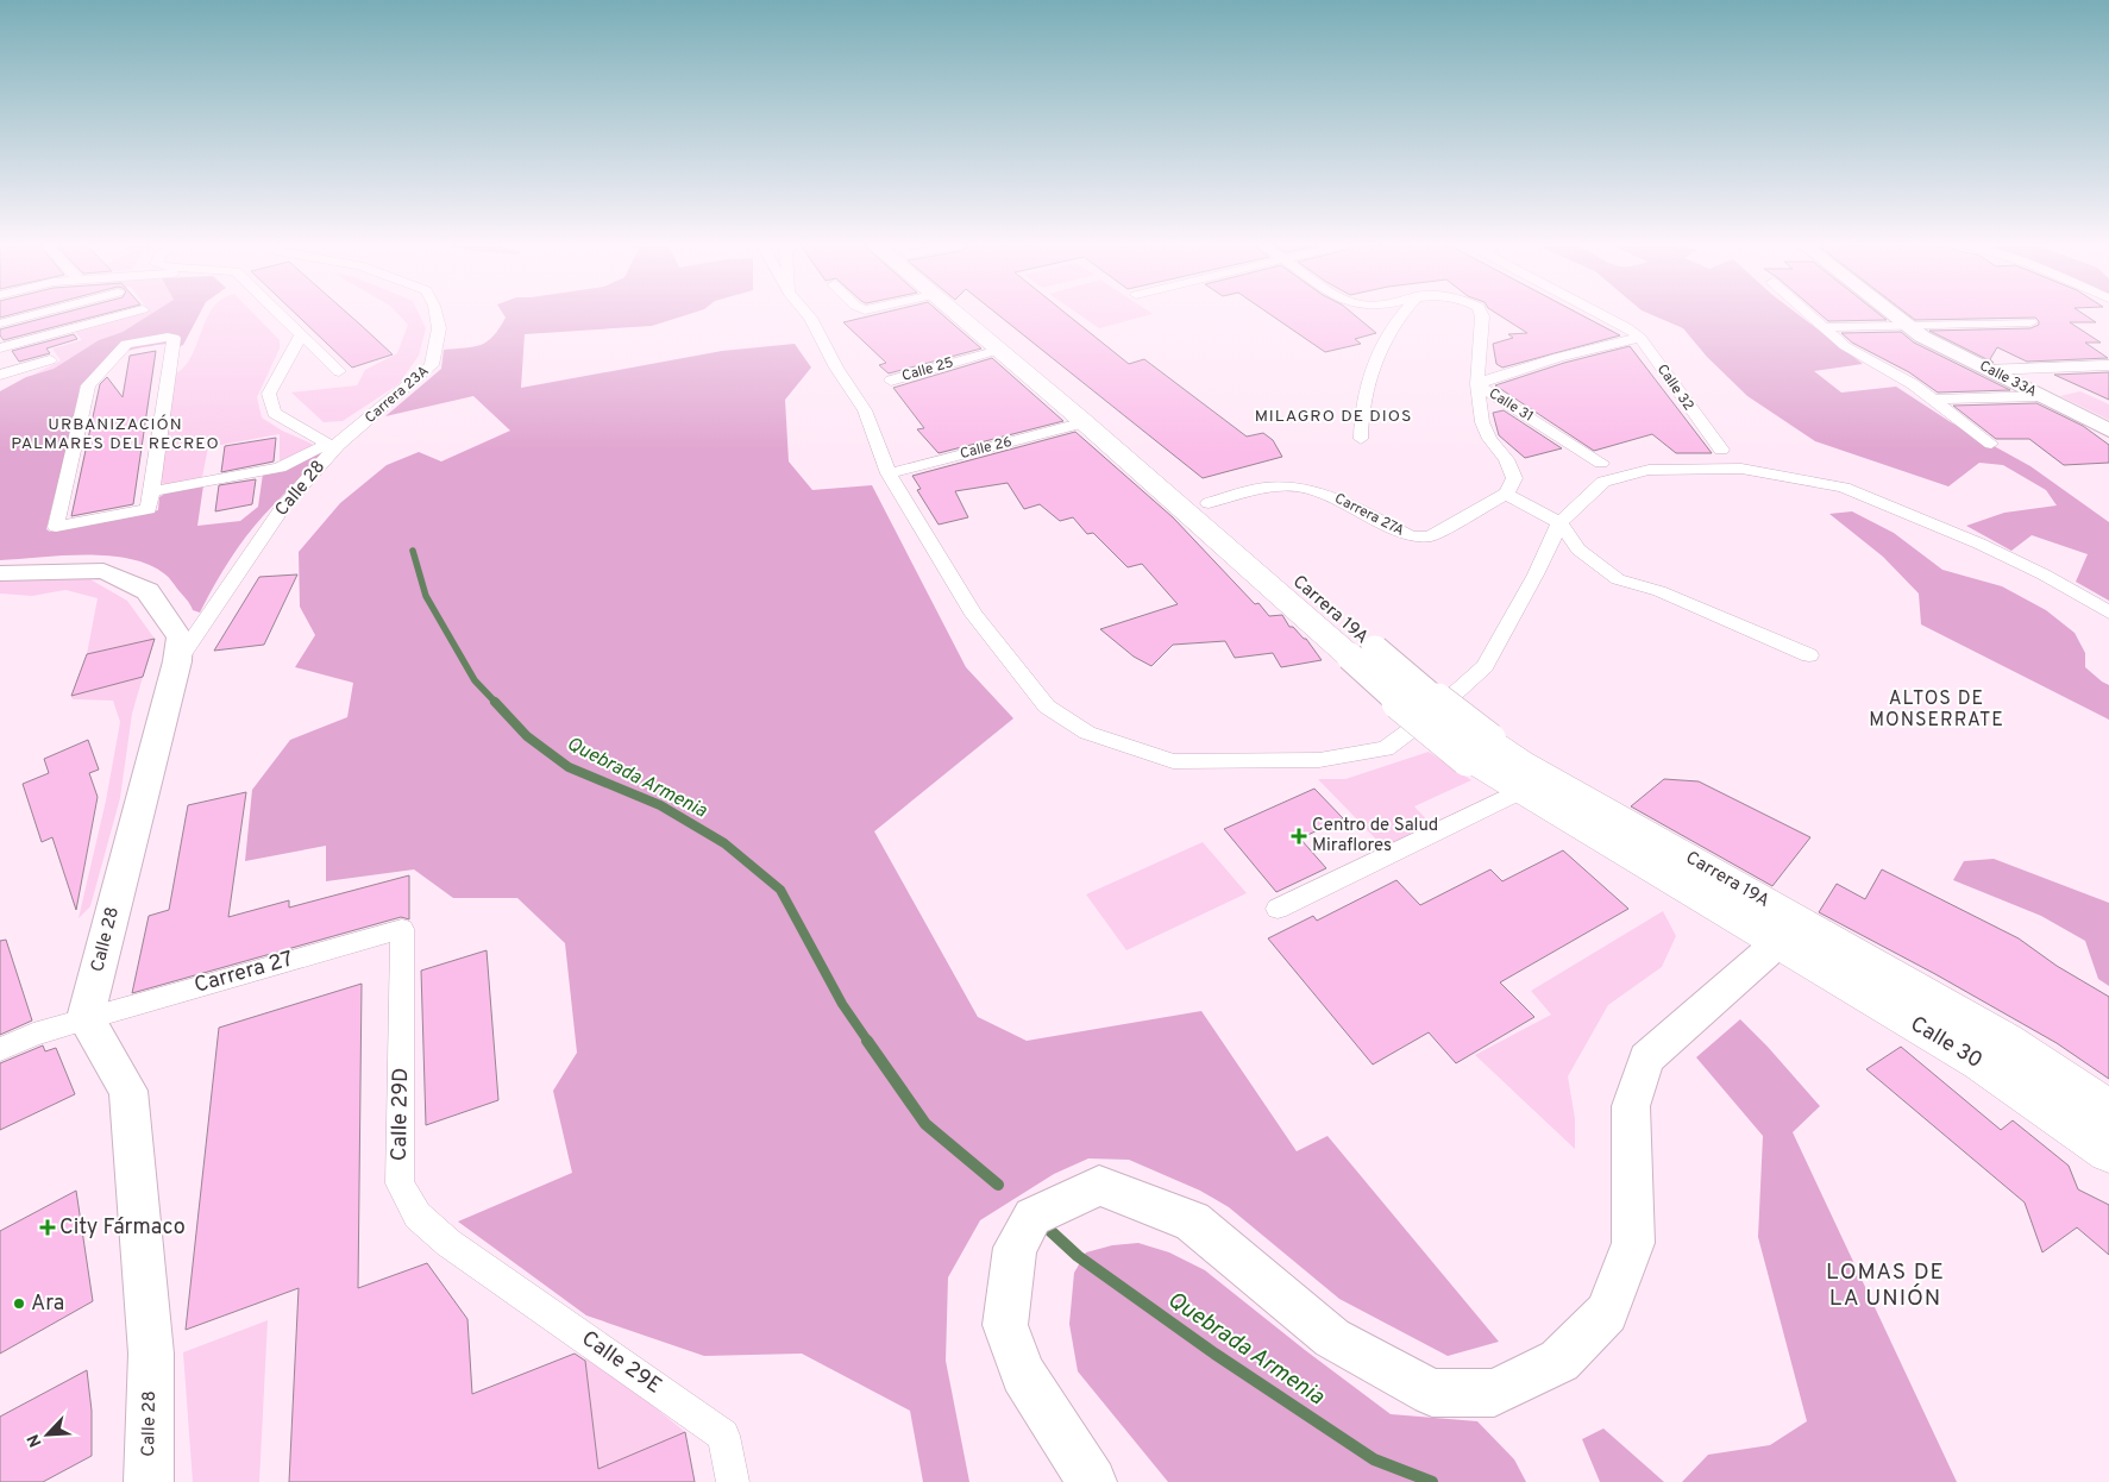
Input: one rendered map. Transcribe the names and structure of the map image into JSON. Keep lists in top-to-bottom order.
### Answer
{
  "streets": {
    "main road": ["Carrera 19A", "Calle 30"],
    "street": [
      "Calle 25",
      "Calle 33A",
      "Calle 32",
      "Carrera 23A",
      "Calle 31",
      "Calle 26",
      "Calle 28",
      "Carrera 27A",
      "Carrera 27",
      "Calle 29D",
      "Calle 29E"
    ]
  },
  "crossings": [
    ["Calle 25", "Carrera 19A"],
    ["Carrera 23A", "Calle 28"],
    ["Calle 26", "Carrera 19A"],
    ["Calle 28", "Carrera 27"],
    ["Carrera 27A", "Carrera 19A"],
    ["Carrera 19A", "Calle 30"],
    ["Carrera 27", "Calle 29D"],
    ["Calle 29D", "Calle 29E"]
  ],
  "districts": [
    "MILAGRO DE DIOS",
    "URBANIZACIÓN PALMARES DEL RECREO",
    "ALTOS DE MONSERRATE",
    "LOMAS DE LA UNIÓN"
  ],
  "water": ["Quebrada Armenia"],
  "places": {
    "health": ["Centro de Salud Miraflores", "City Fármaco"],
    "other": ["Ara"]
  },
  "north": "bottom left"
}
